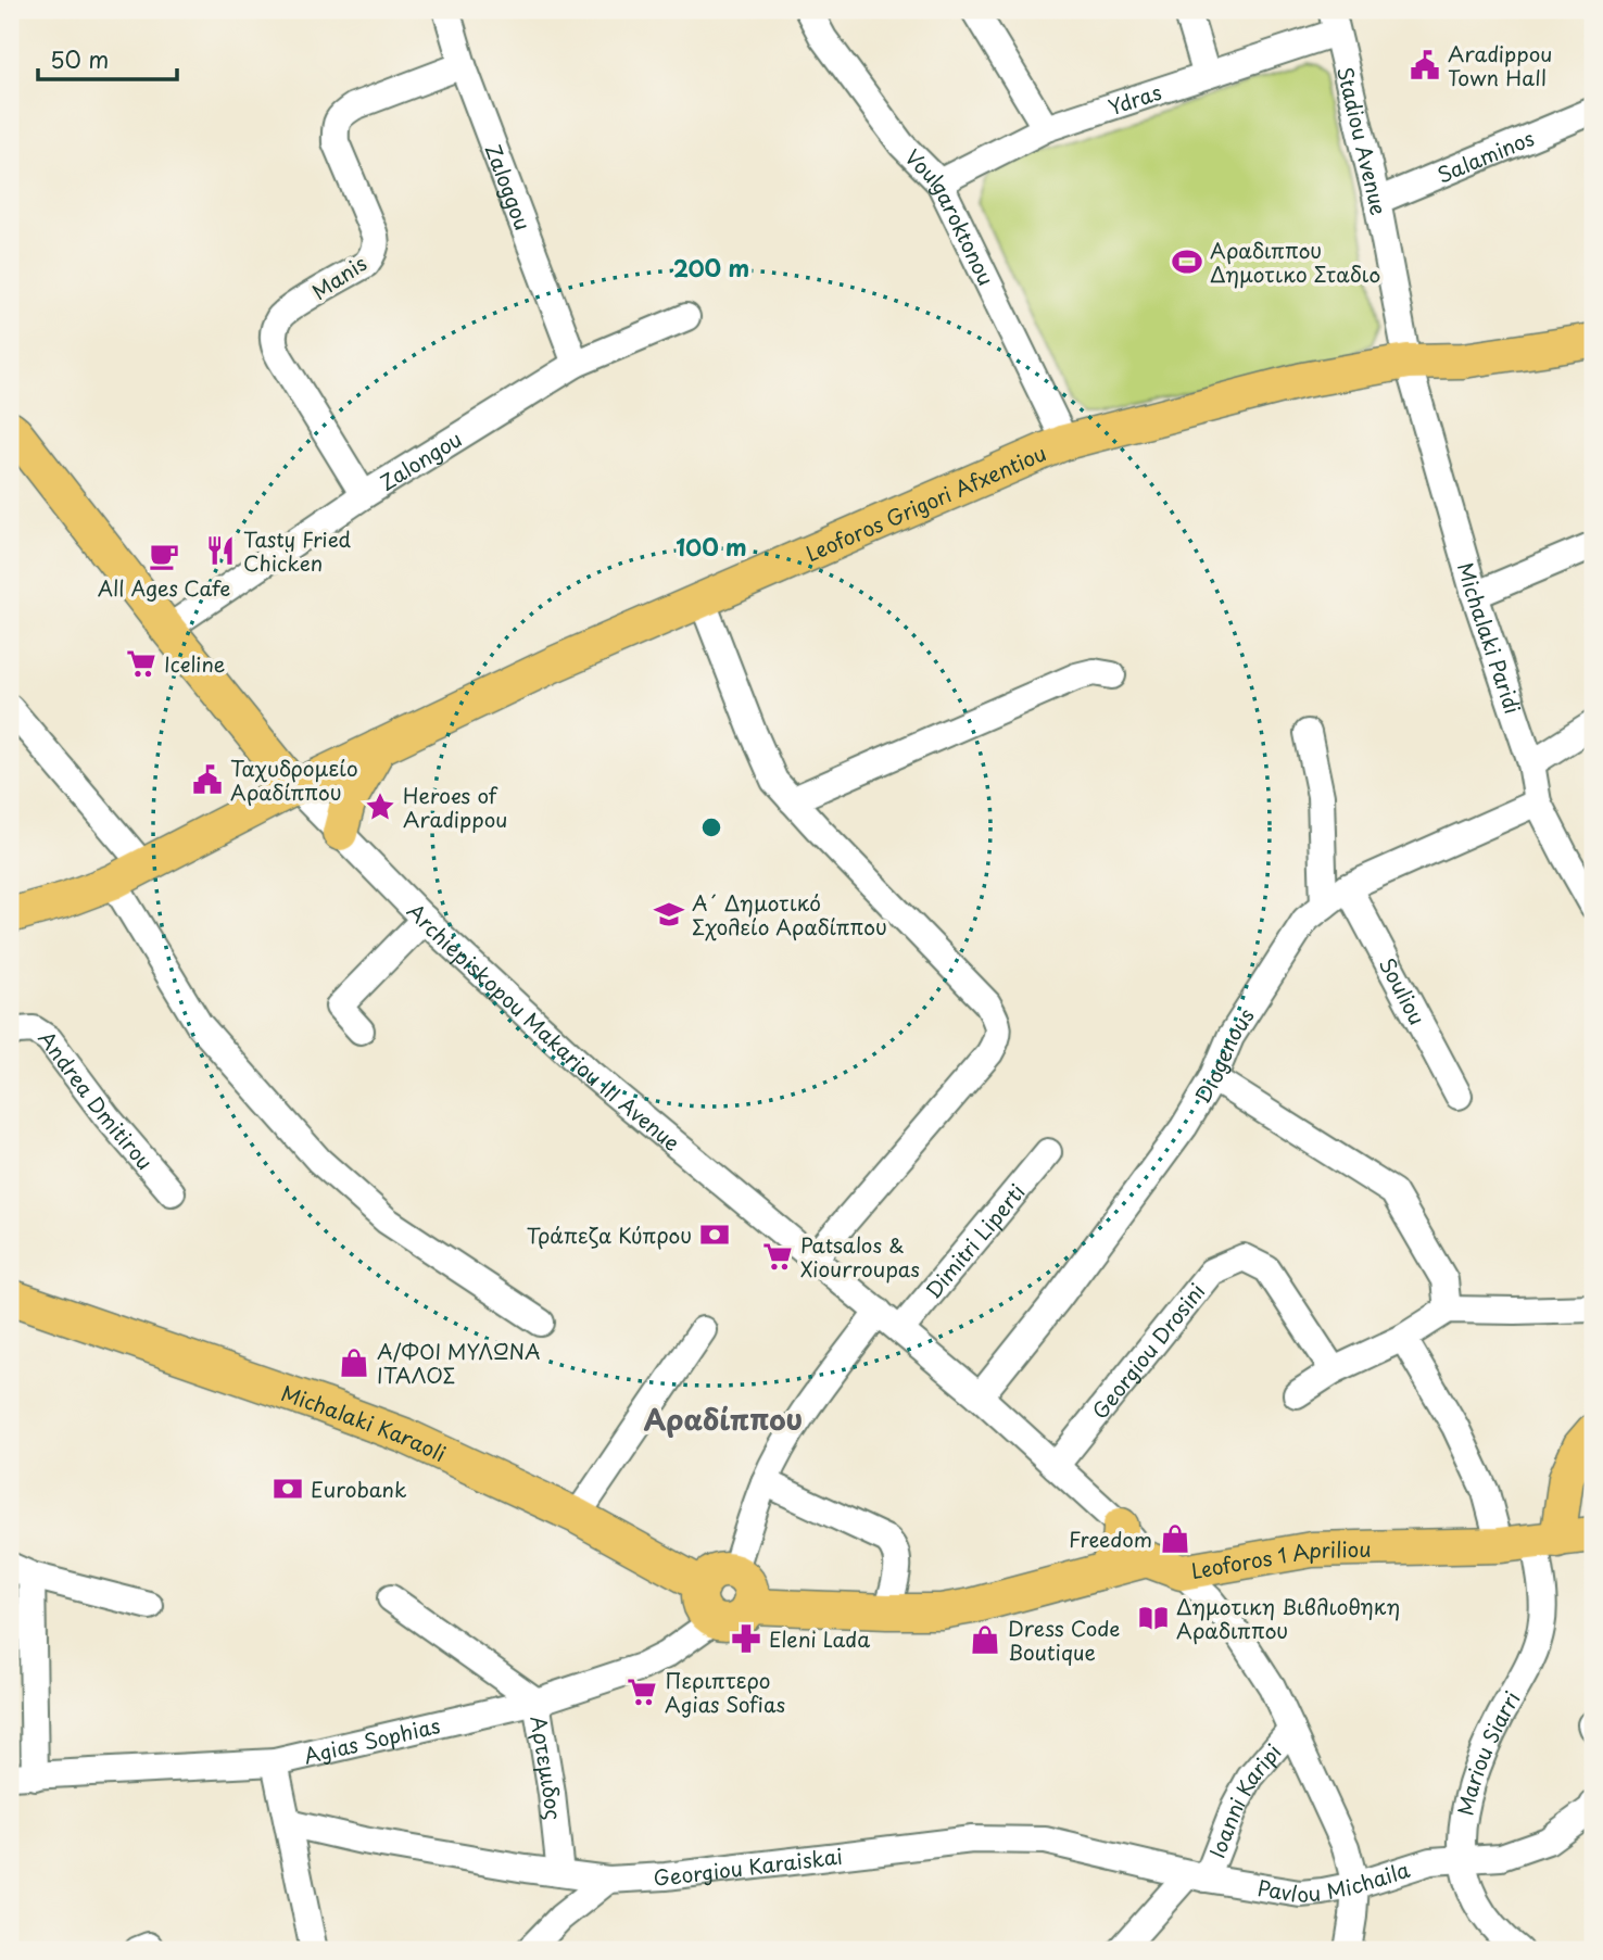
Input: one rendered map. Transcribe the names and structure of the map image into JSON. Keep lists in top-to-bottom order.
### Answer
{
  "streets": {
    "main road": [
      "Leoforos Grigori Afxentiou",
      "Archiepiskopou Makariou III Avenue",
      "Michalaki Karaoli",
      "Leoforos 1 Apriliou"
    ],
    "street": [
      "Ydras",
      "Stadiou Avenue",
      "Salaminos",
      "Zaloggou",
      "Voulgaroktonou",
      "Manis",
      "Zalongou",
      "Michalaki Paridi",
      "Souliou",
      "Diogenous",
      "Andrea Dmitirou",
      "Dimitri Liperti",
      "Georgiou Drosini",
      "Agias Sophias",
      "Mariou Siarri",
      "Αρτεμιδος",
      "Ioanni Karipi",
      "Georgiou Karaiskai",
      "Pavlou Michaila"
    ]
  },
  "crossings": [
    ["Ydras", "Stadiou Avenue"],
    ["Ydras", "Voulgaroktonou"],
    ["Stadiou Avenue", "Salaminos"],
    ["Stadiou Avenue", "Leoforos Grigori Afxentiou"],
    ["Stadiou Avenue", "Michalaki Paridi"],
    ["Zaloggou", "Manis"],
    ["Zaloggou", "Zalongou"],
    ["Voulgaroktonou", "Leoforos Grigori Afxentiou"],
    ["Manis", "Zalongou"],
    ["Zalongou", "Archiepiskopou Makariou III Avenue"],
    ["Leoforos Grigori Afxentiou", "Michalaki Paridi"],
    ["Leoforos Grigori Afxentiou", "Archiepiskopou Makariou III Avenue"],
    ["Michalaki Paridi", "Diogenous"],
    ["Souliou", "Diogenous"],
    ["Archiepiskopou Makariou III Avenue", "Diogenous"],
    ["Archiepiskopou Makariou III Avenue", "Dimitri Liperti"],
    ["Archiepiskopou Makariou III Avenue", "Georgiou Drosini"],
    ["Archiepiskopou Makariou III Avenue", "Leoforos 1 Apriliou"],
    ["Michalaki Karaoli", "Agias Sophias"],
    ["Leoforos 1 Apriliou", "Mariou Siarri"],
    ["Agias Sophias", "Αρτεμιδος"],
    ["Mariou Siarri", "Pavlou Michaila"],
    ["Αρτεμιδος", "Georgiou Karaiskai"],
    ["Ioanni Karipi", "Georgiou Karaiskai"],
    ["Ioanni Karipi", "Pavlou Michaila"],
    ["Georgiou Karaiskai", "Pavlou Michaila"]
  ],
  "districts": ["Αραδίππου"],
  "places": {
    "public building": ["Aradippou Town Hall", "Ταχυδρομείο Αραδίππου"],
    "sports": ["Αραδιππου Δημοτικο Σταδιο"],
    "restaurant": ["Tasty Fried Chicken"],
    "cafe": ["All Ages Cafe"],
    "supermarket": ["Iceline", "Patsalos & Xiourroupas", "Περιπτερο Agias Sofias"],
    "place": ["Heroes of Aradippou"],
    "school or university": ["Α´ Δημοτικό Σχολείο Αραδίππου"],
    "bank": ["Τράπεζα Κύπρου", "Eurobank"],
    "shop": ["Α/ΦΟΙ ΜΥΛΩΝΑ ΙΤΑΛΟΣ", "Freedom", "Dress Code Boutique"],
    "library": ["Δημοτικη Βιβλιοθηκη Αραδιππου"],
    "pharmacy": ["Eleni Lada"]
  },
  "scale_bar": "50 m",
  "rings": ["200 m", "100 m"]
}
